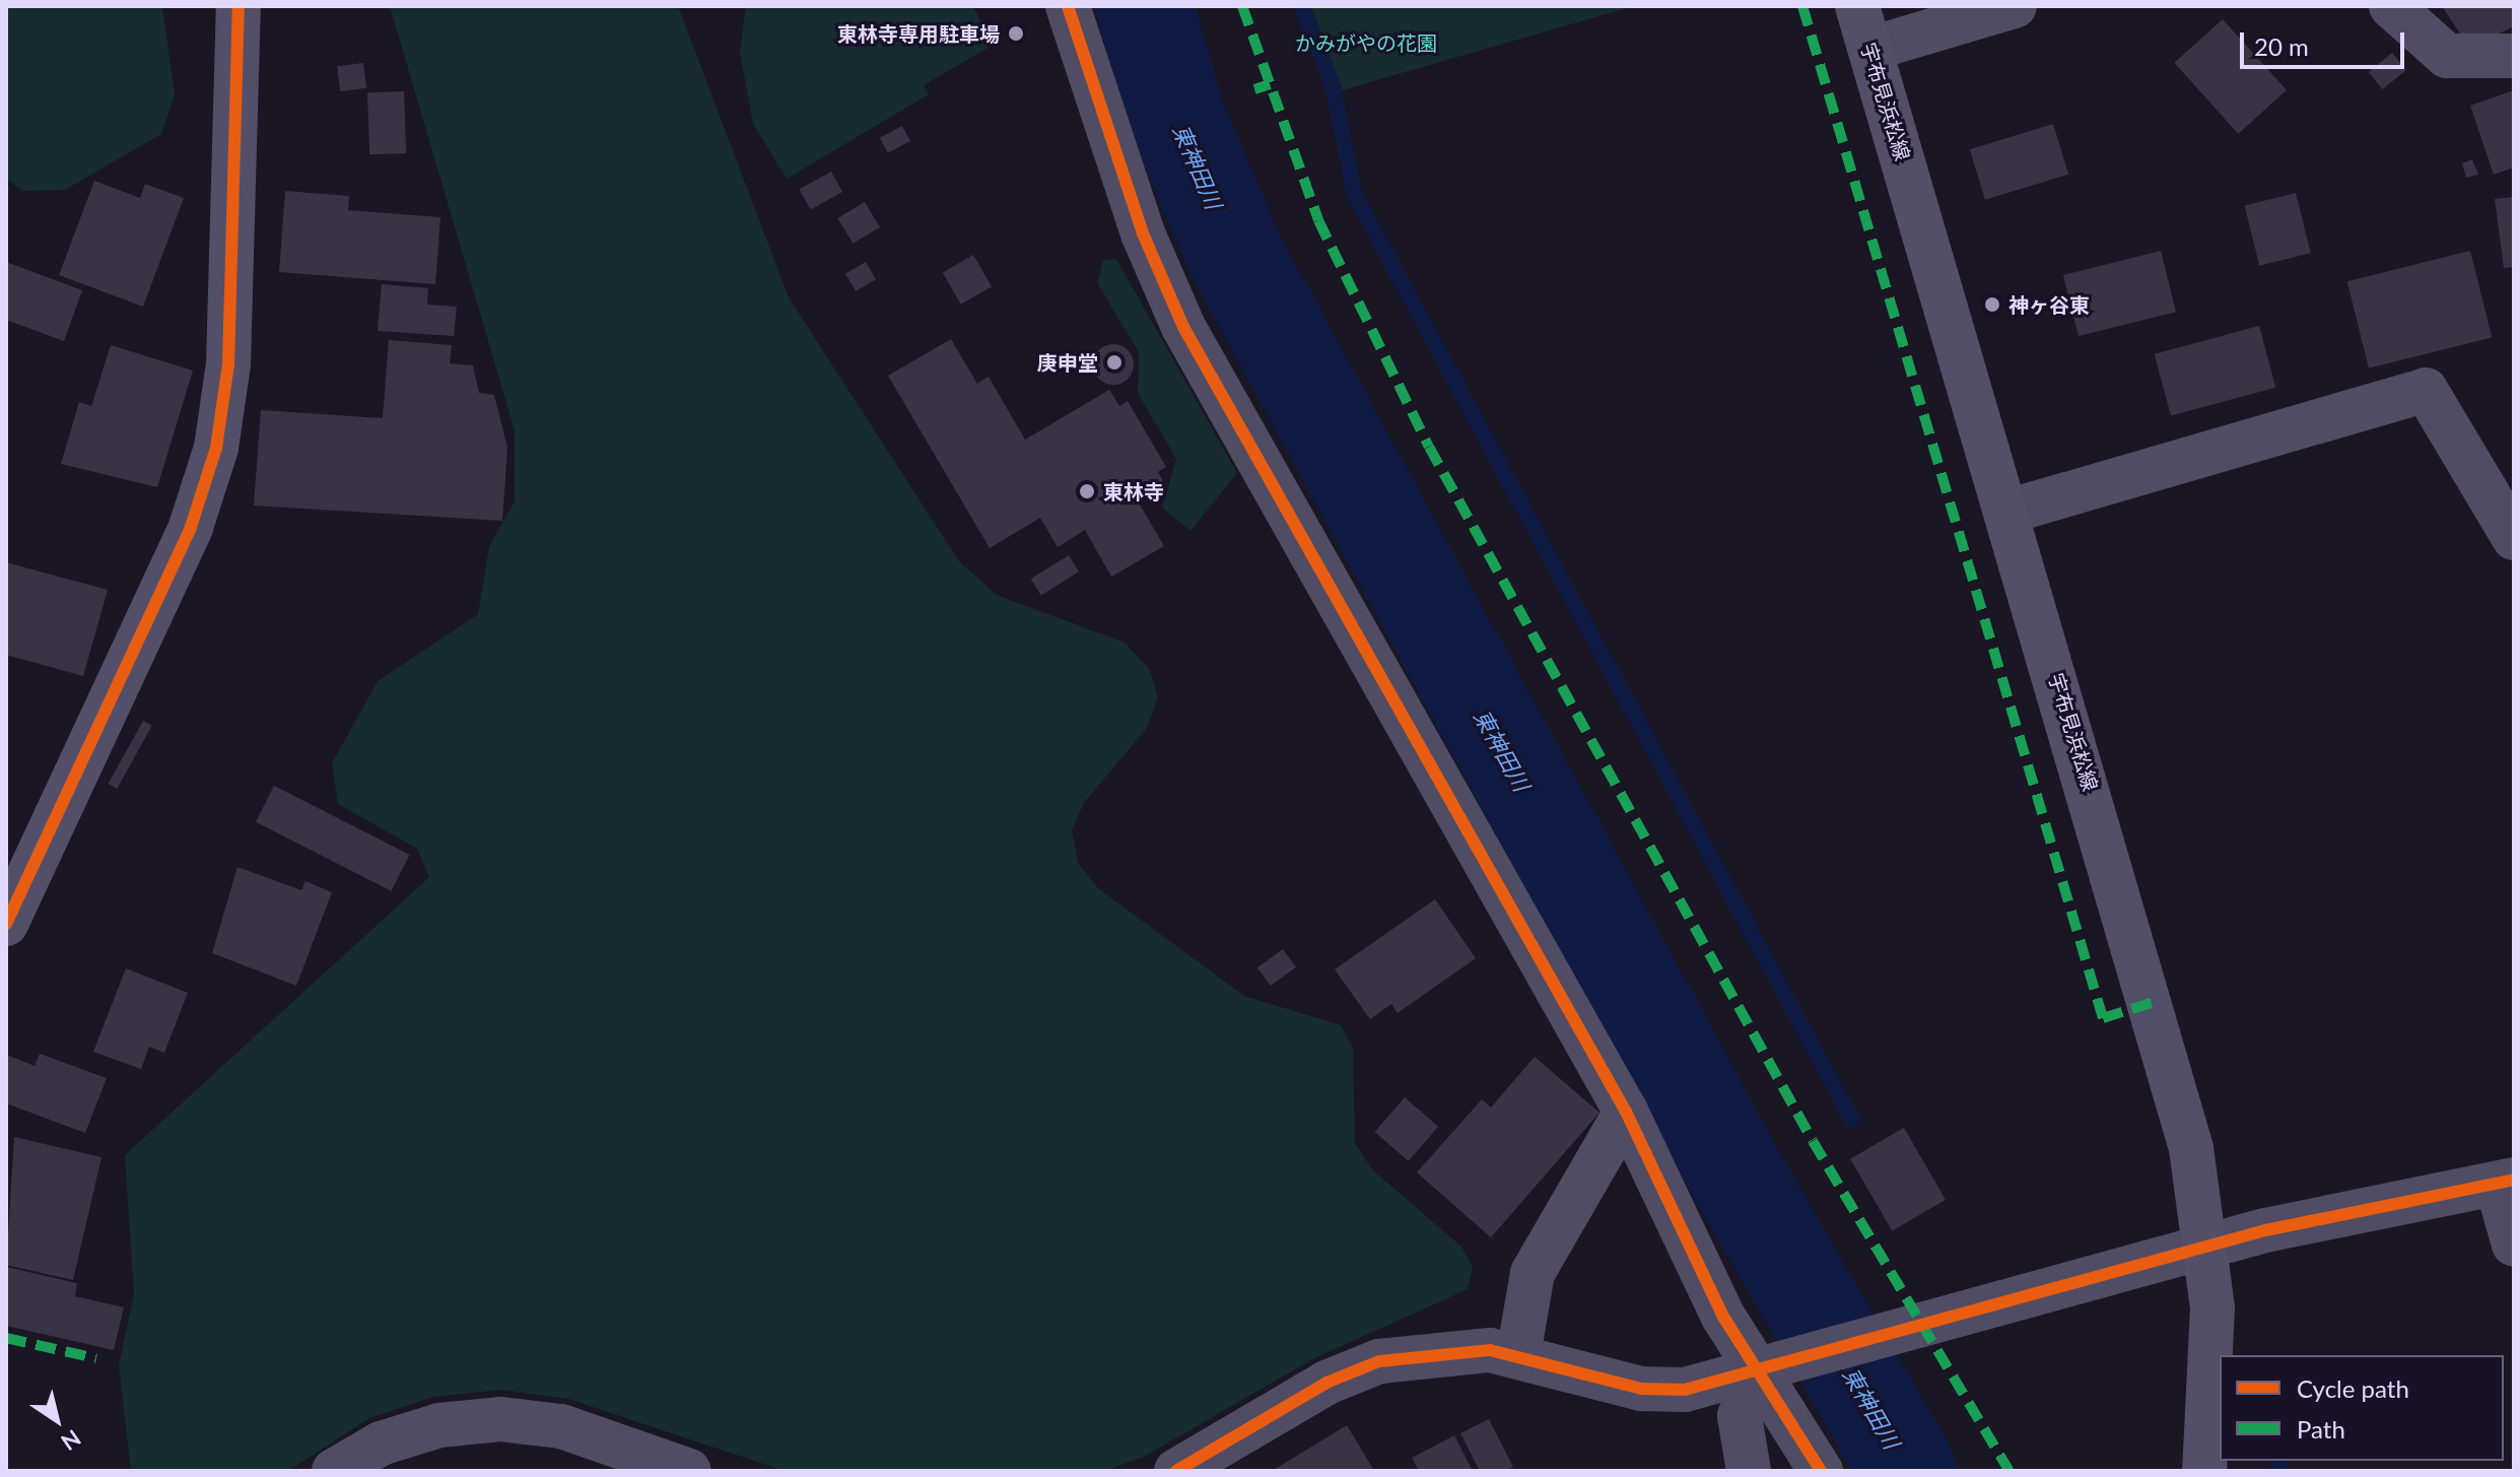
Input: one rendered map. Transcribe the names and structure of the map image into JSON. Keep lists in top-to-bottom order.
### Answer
{
  "streets": {
    "main road": ["宇布見浜松線"]
  },
  "water": ["東神田川"],
  "parks": ["かみがやの花園"],
  "places": [
    "東林寺専用駐車場",
    "神ヶ谷東",
    "庚申堂",
    "東林寺"
  ],
  "legend": ["Cycle path", "Path"],
  "scale_bar": "20 m",
  "north": "bottom right"
}
